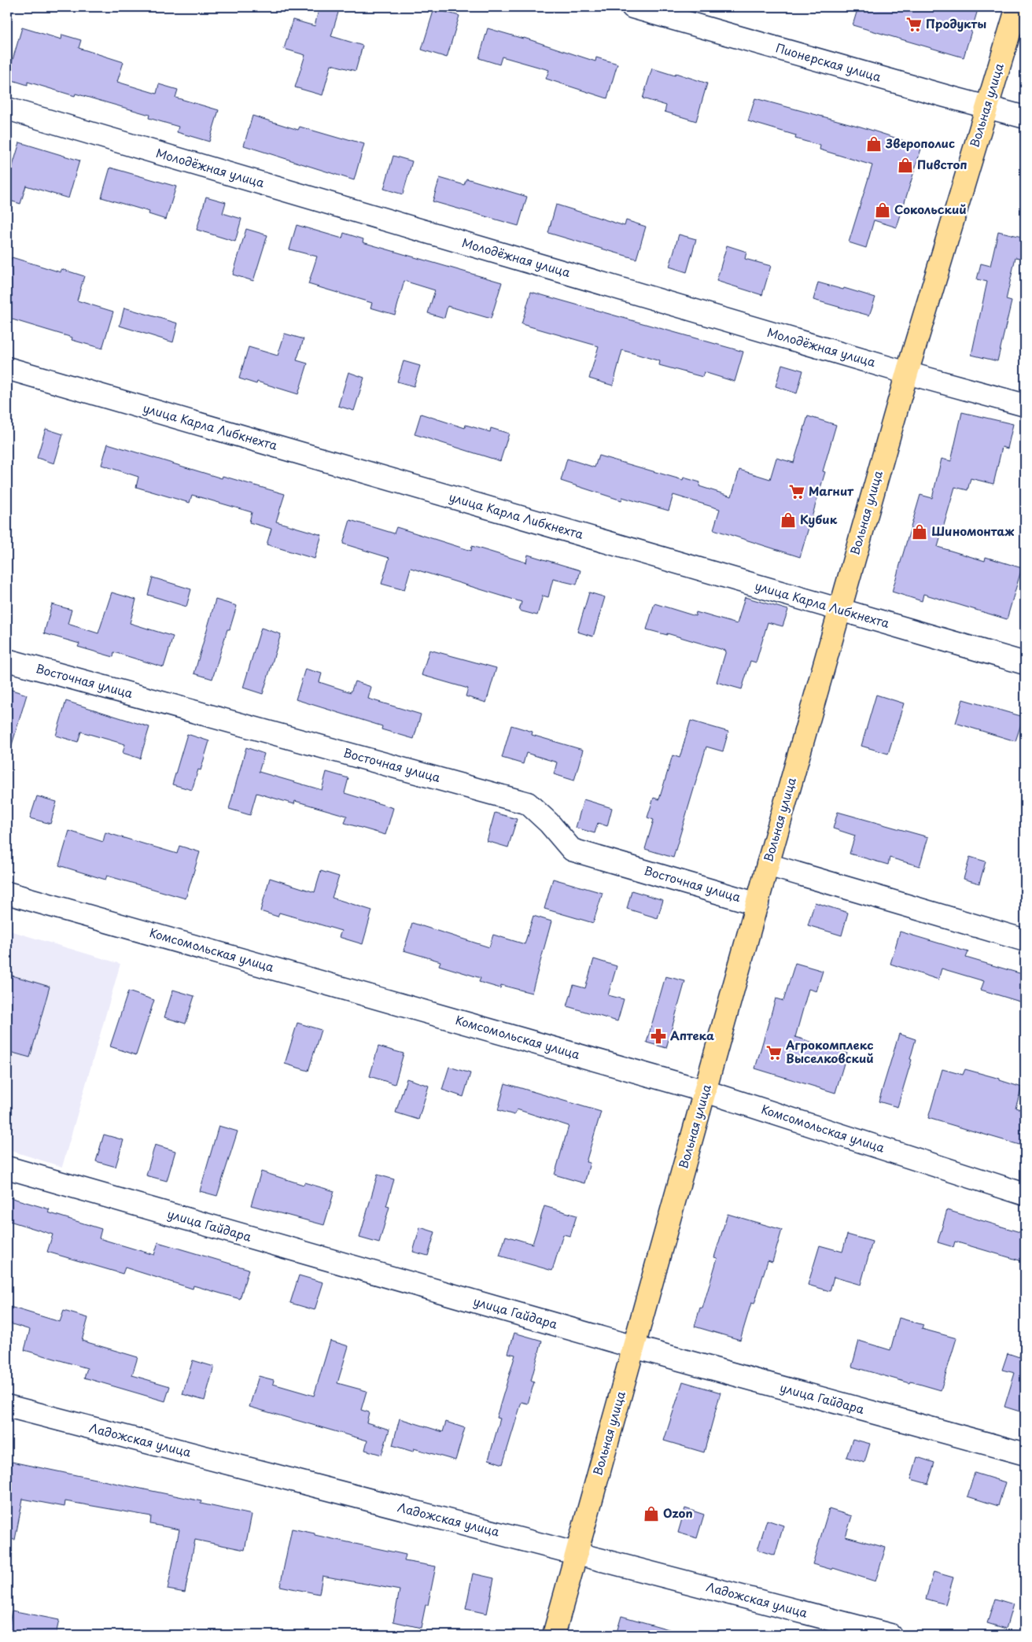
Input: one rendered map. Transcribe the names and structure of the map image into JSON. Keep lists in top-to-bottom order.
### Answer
{
  "streets": {
    "main road": ["Вольная улица"],
    "street": [
      "Пионерская улица",
      "Молодёжная улица",
      "улица Карла Либкнехта",
      "Восточная улица",
      "Комсомольская улица",
      "улица Гайдара",
      "Ладожская улица"
    ]
  },
  "crossings": [
    ["Пионерская улица", "Вольная улица"],
    ["Вольная улица", "Молодёжная улица"],
    ["Вольная улица", "улица Карла Либкнехта"],
    ["Вольная улица", "Восточная улица"],
    ["Вольная улица", "Комсомольская улица"],
    ["Вольная улица", "улица Гайдара"],
    ["Вольная улица", "Ладожская улица"]
  ],
  "places": {
    "supermarket": ["Продукты", "Магнит", "Агрокомплекс Выселковский"],
    "shop": [
      "Зверополис",
      "Пивстоп",
      "Сокольский",
      "Кубик",
      "Шиномонтаж",
      "Ozon"
    ],
    "pharmacy": ["Аптека"]
  }
}
